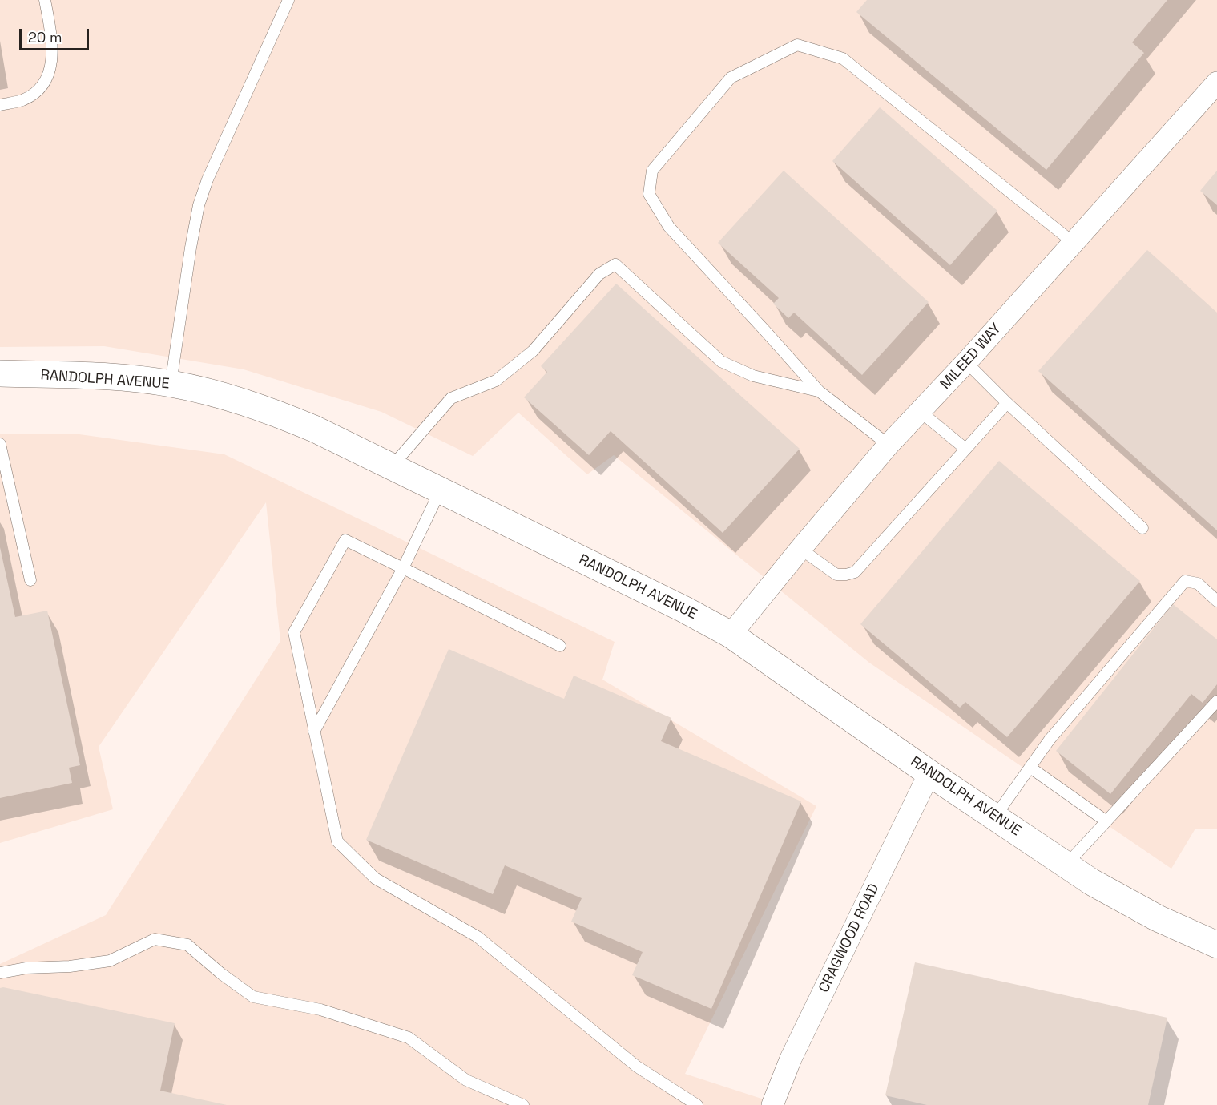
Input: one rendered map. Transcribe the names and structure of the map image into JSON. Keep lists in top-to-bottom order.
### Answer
{
  "streets": {
    "main road": ["RANDOLPH AVENUE"],
    "street": ["MILEED WAY", "CRAGWOOD ROAD"]
  },
  "crossings": [
    ["MILEED WAY", "RANDOLPH AVENUE"],
    ["RANDOLPH AVENUE", "CRAGWOOD ROAD"]
  ],
  "scale_bar": "20 m"
}
